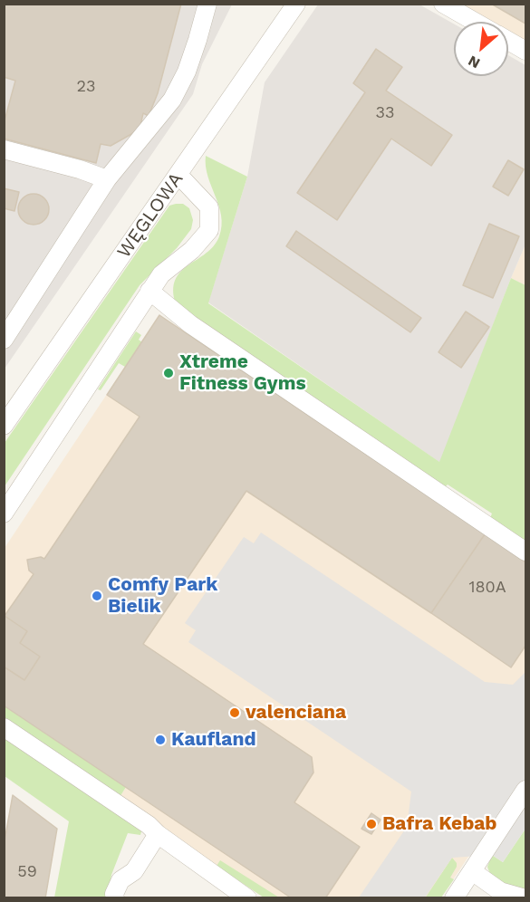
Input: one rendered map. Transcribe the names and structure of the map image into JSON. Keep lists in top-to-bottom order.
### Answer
{
  "streets": {
    "street": ["WĘGLOWA"]
  },
  "places": [
    "Xtreme Fitness Gyms",
    "Comfy Park Bielik",
    "valenciana",
    "Kaufland",
    "Bafra Kebab"
  ],
  "house_numbers": [
    "23",
    "33",
    "180A",
    "59"
  ],
  "north": "bottom left"
}
